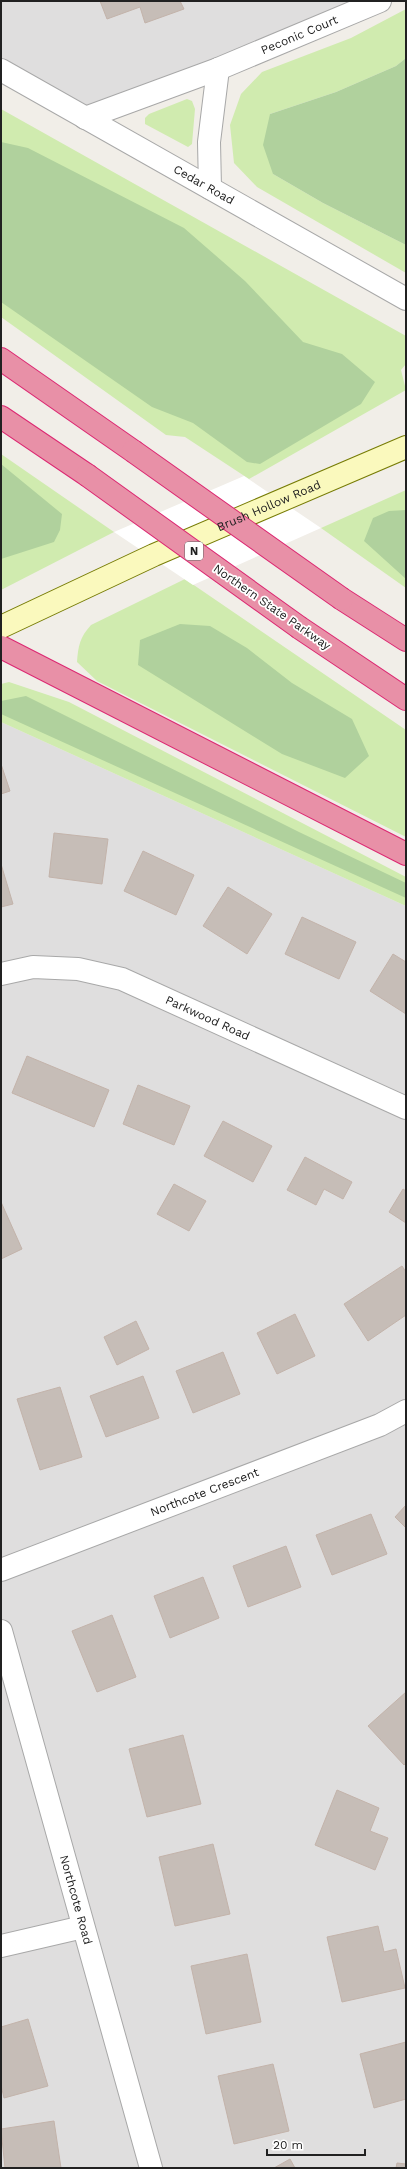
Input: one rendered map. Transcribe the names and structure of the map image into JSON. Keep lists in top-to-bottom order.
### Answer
{
  "streets": {
    "highway": ["N", "Northern State Parkway"],
    "main road": ["Brush Hollow Road"],
    "street": [
      "Peconic Court",
      "Cedar Road",
      "Parkwood Road",
      "Northcote Crescent",
      "Northcote Road"
    ]
  },
  "crossings": [
    ["Peconic Court", "Cedar Road"]
  ],
  "scale_bar": "20 m"
}
